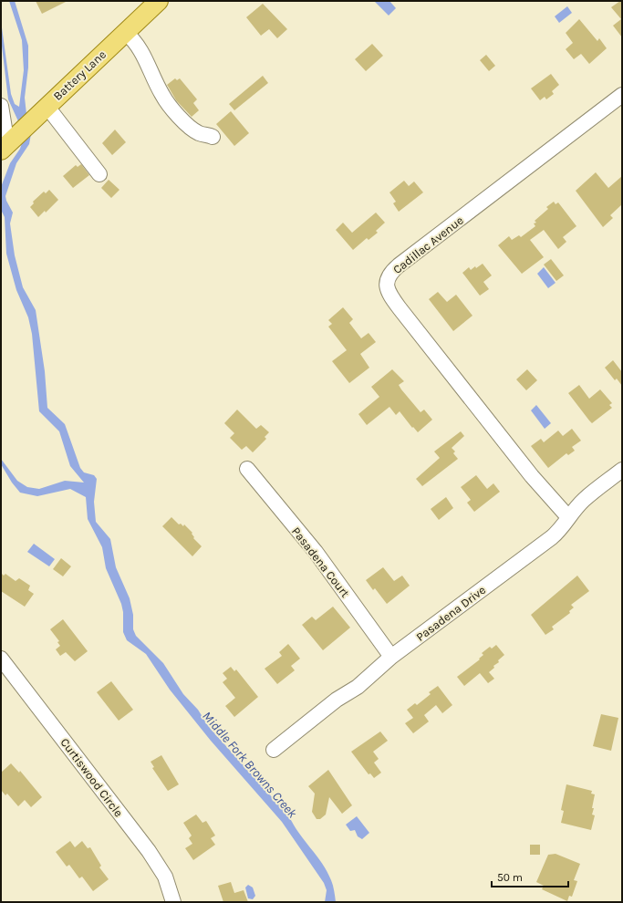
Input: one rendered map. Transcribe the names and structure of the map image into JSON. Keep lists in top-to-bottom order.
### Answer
{
  "streets": {
    "main road": ["Battery Lane"],
    "street": [
      "Cadillac Avenue",
      "Pasadena Court",
      "Pasadena Drive",
      "Curtiswood Circle"
    ]
  },
  "crossings": [
    ["Cadillac Avenue", "Pasadena Drive"],
    ["Pasadena Court", "Pasadena Drive"]
  ],
  "water": ["Middle Fork Browns Creek"],
  "scale_bar": "50 m"
}
